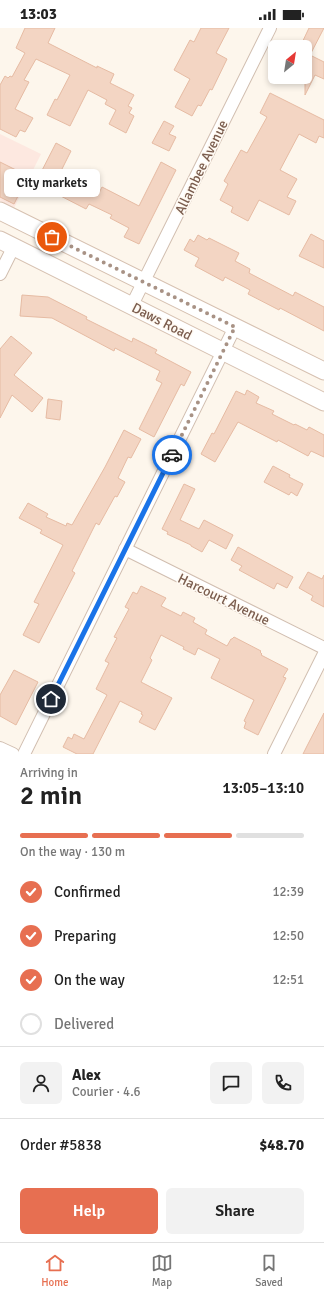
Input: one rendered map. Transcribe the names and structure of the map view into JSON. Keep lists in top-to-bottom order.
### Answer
{
  "streets": {
    "main road": ["Daws Road"],
    "street": ["Allambee Avenue", "Harcourt Avenue"]
  },
  "crossings": [
    ["Allambee Avenue", "Daws Road"]
  ],
  "places": ["City markets"],
  "north": "top right",
  "page": {
    "status": "13:03",
    "bubble": "City markets",
    "heading": ["2 min", "Arriving in", "13:05–13:10"],
    "panel": [
      "Alex",
      "Courier · 4.6",
      "Order #5838",
      "$48.70"
    ],
    "bar": "On the way · 130 m",
    "list": [
      ["Confirmed", "12:39"],
      ["Preparing", "12:50"],
      ["On the way", "12:51"],
      "Delivered"
    ],
    "buttons": ["Help", "Share"],
    "tabs": ["Home", "Map", "Saved"]
  }
}
